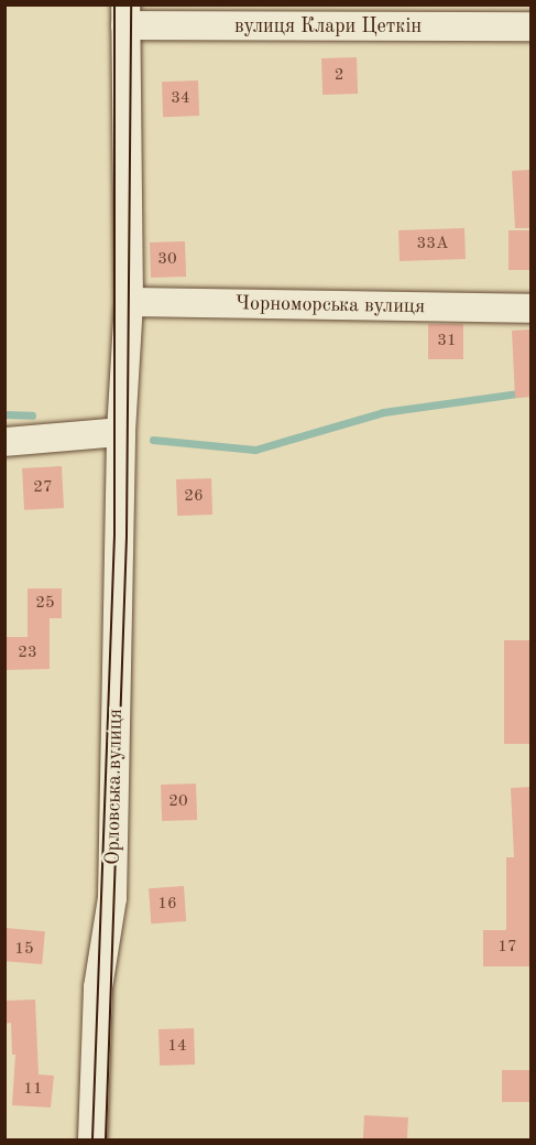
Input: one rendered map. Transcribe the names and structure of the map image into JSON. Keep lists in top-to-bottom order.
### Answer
{
  "streets": {
    "street": ["вулиця Клари Цеткін", "Чорноморська вулиця", "Орловська вулиця"]
  },
  "crossings": [
    ["вулиця Клари Цеткін", "Орловська вулиця"],
    ["Чорноморська вулиця", "Орловська вулиця"]
  ],
  "house_numbers": [
    "2",
    "34",
    "33А",
    "30",
    "31",
    "27",
    "26",
    "25",
    "23",
    "20",
    "16",
    "17",
    "15",
    "14",
    "11"
  ]
}
